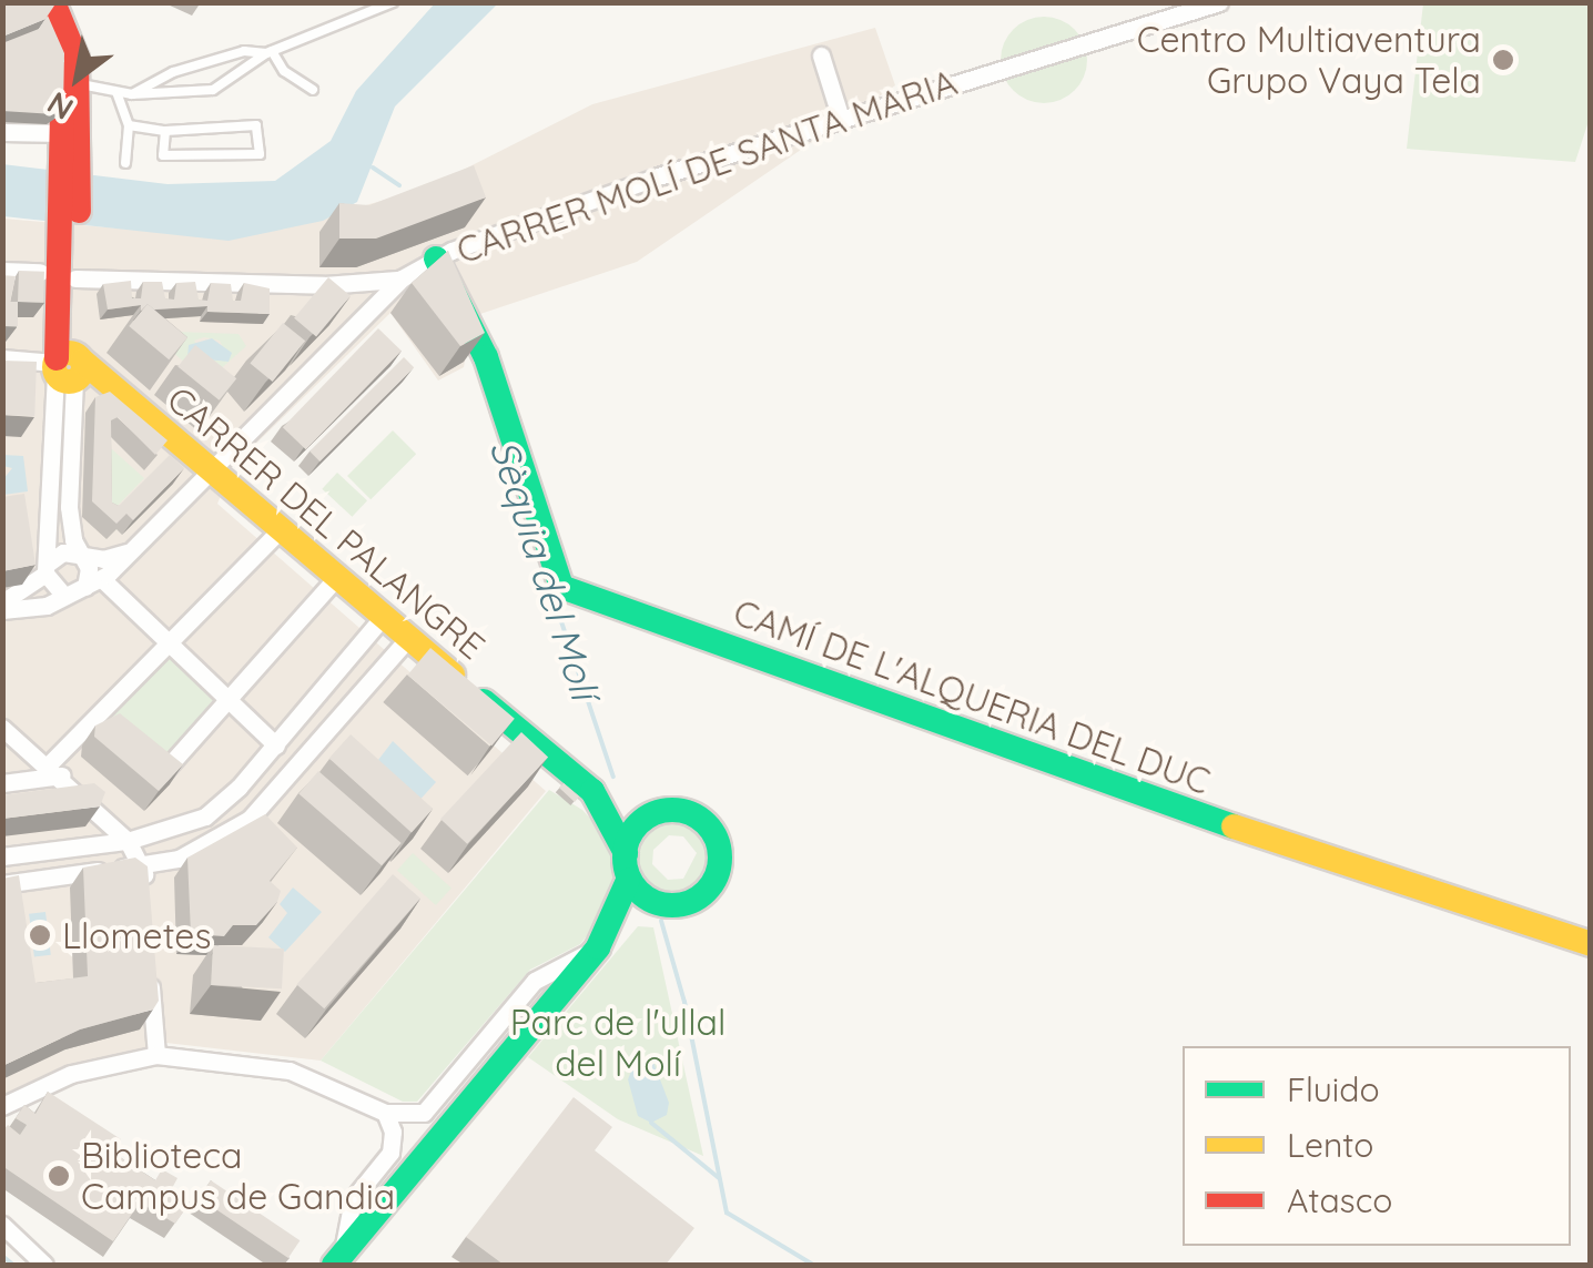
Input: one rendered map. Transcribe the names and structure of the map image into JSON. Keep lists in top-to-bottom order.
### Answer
{
  "streets": {
    "street": ["CARRER MOLÍ DE SANTA MARIA", "CARRER DEL PALANGRE", "CAMÍ DE L'ALQUERIA DEL DUC"]
  },
  "crossings": [
    ["CARRER MOLÍ DE SANTA MARIA", "CAMÍ DE L'ALQUERIA DEL DUC"]
  ],
  "water": ["Sèquia del Molí"],
  "parks": ["Parc de l'ullal del Molí"],
  "places": ["Centro Multiaventura Grupo Vaya Tela", "Llometes", "Biblioteca Campus de Gandia"],
  "legend": ["Fluido", "Lento", "Atasco"],
  "north": "bottom left"
}
